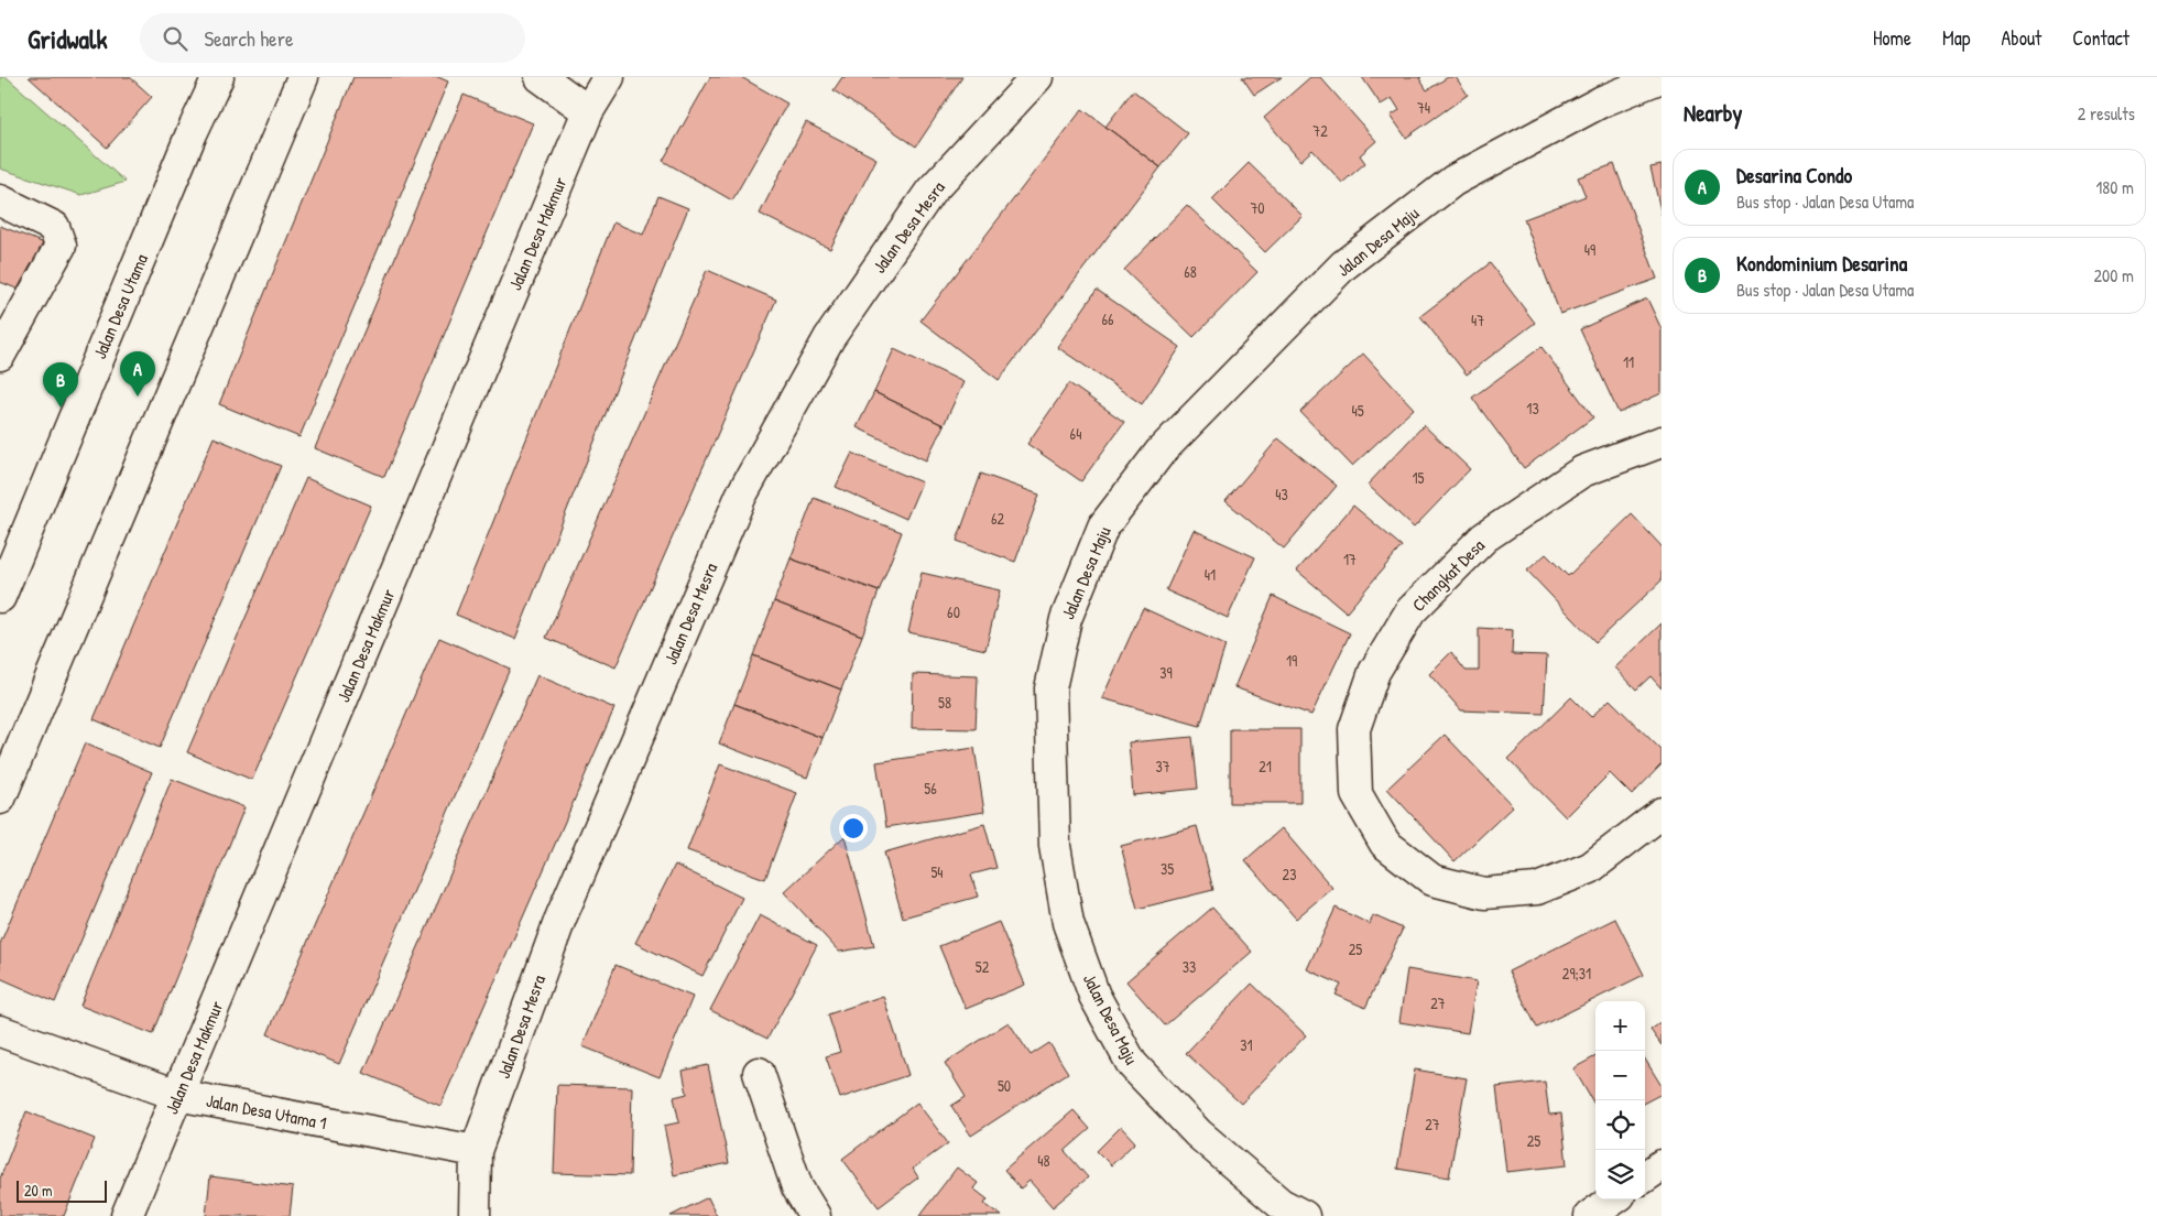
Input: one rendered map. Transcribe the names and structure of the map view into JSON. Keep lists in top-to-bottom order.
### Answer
{
  "streets": {
    "street": [
      "Jalan Desa Mesra",
      "Jalan Desa Makmur",
      "Jalan Desa Maju",
      "Jalan Desa Utama",
      "Changkat Desa",
      "Jalan Desa Utama 1"
    ]
  },
  "crossings": [
    ["Jalan Desa Mesra", "Jalan Desa Utama 1"],
    ["Jalan Desa Makmur", "Jalan Desa Utama 1"]
  ],
  "house_numbers": [
    "74",
    "72",
    "70",
    "49",
    "68",
    "66",
    "47",
    "11",
    "13",
    "45",
    "64",
    "15",
    "43",
    "62",
    "17",
    "41",
    "60",
    "19",
    "39",
    "58",
    "37",
    "21",
    "56",
    "35",
    "54",
    "23",
    "25",
    "52",
    "33",
    "29;31",
    "27",
    "31",
    "50",
    "27",
    "25",
    "48"
  ],
  "scale_bar": "20 m",
  "page": {
    "header": "Gridwalk",
    "search": "Search here",
    "nav": [
      "Home",
      "Map",
      "About",
      "Contact"
    ],
    "heading": ["Nearby", "2 results"],
    "list": [
      {
        "mark": "A",
        "name": "Desarina Condo",
        "note": "Bus stop · Jalan Desa Utama",
        "value": "180 m"
      },
      {
        "mark": "B",
        "name": "Kondominium Desarina",
        "note": "Bus stop · Jalan Desa Utama",
        "value": "200 m"
      }
    ],
    "pins": ["A", "B"],
    "map_buttons": ["+", "−"],
    "scale": "20 m"
  }
}
